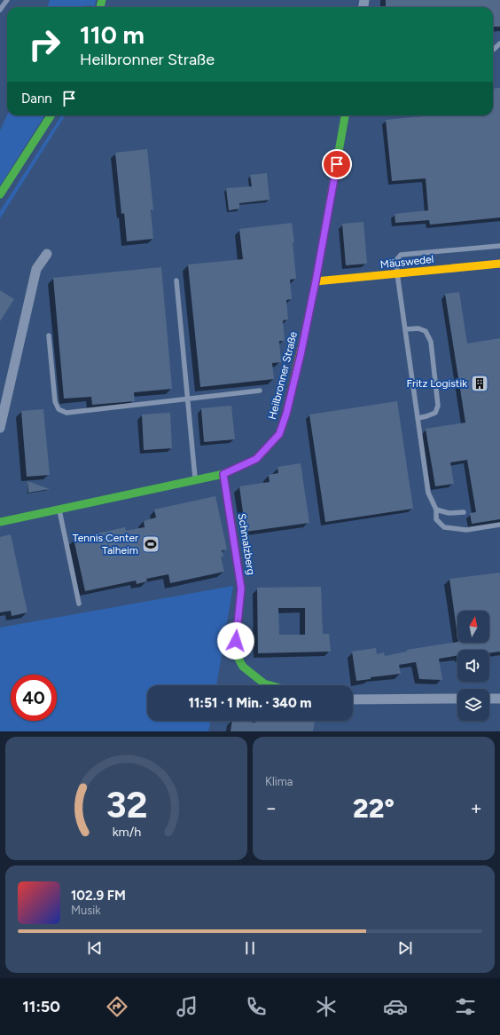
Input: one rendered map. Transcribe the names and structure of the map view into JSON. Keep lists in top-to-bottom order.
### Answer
{
  "streets": {
    "street": ["Mäuswedel", "Heilbronner Straße", "Schmalzberg"]
  },
  "crossings": [
    ["Mäuswedel", "Heilbronner Straße"],
    ["Heilbronner Straße", "Schmalzberg"]
  ],
  "places": {
    "building": ["Fritz Logistik"],
    "sports": ["Tennis Center Talheim"]
  },
  "north": "top",
  "page": {
    "turn": ["110 m", "Heilbronner Straße"],
    "then": "Dann",
    "limit": "40",
    "trip": "11:51 · 1 Min. · 340 m",
    "tile": "Klima",
    "heat": ["−", "22°", "+"],
    "song": ["102.9 FM", "Musik"],
    "tabs": "11:50",
    "gauge": ["32", "km/h"]
  }
}
